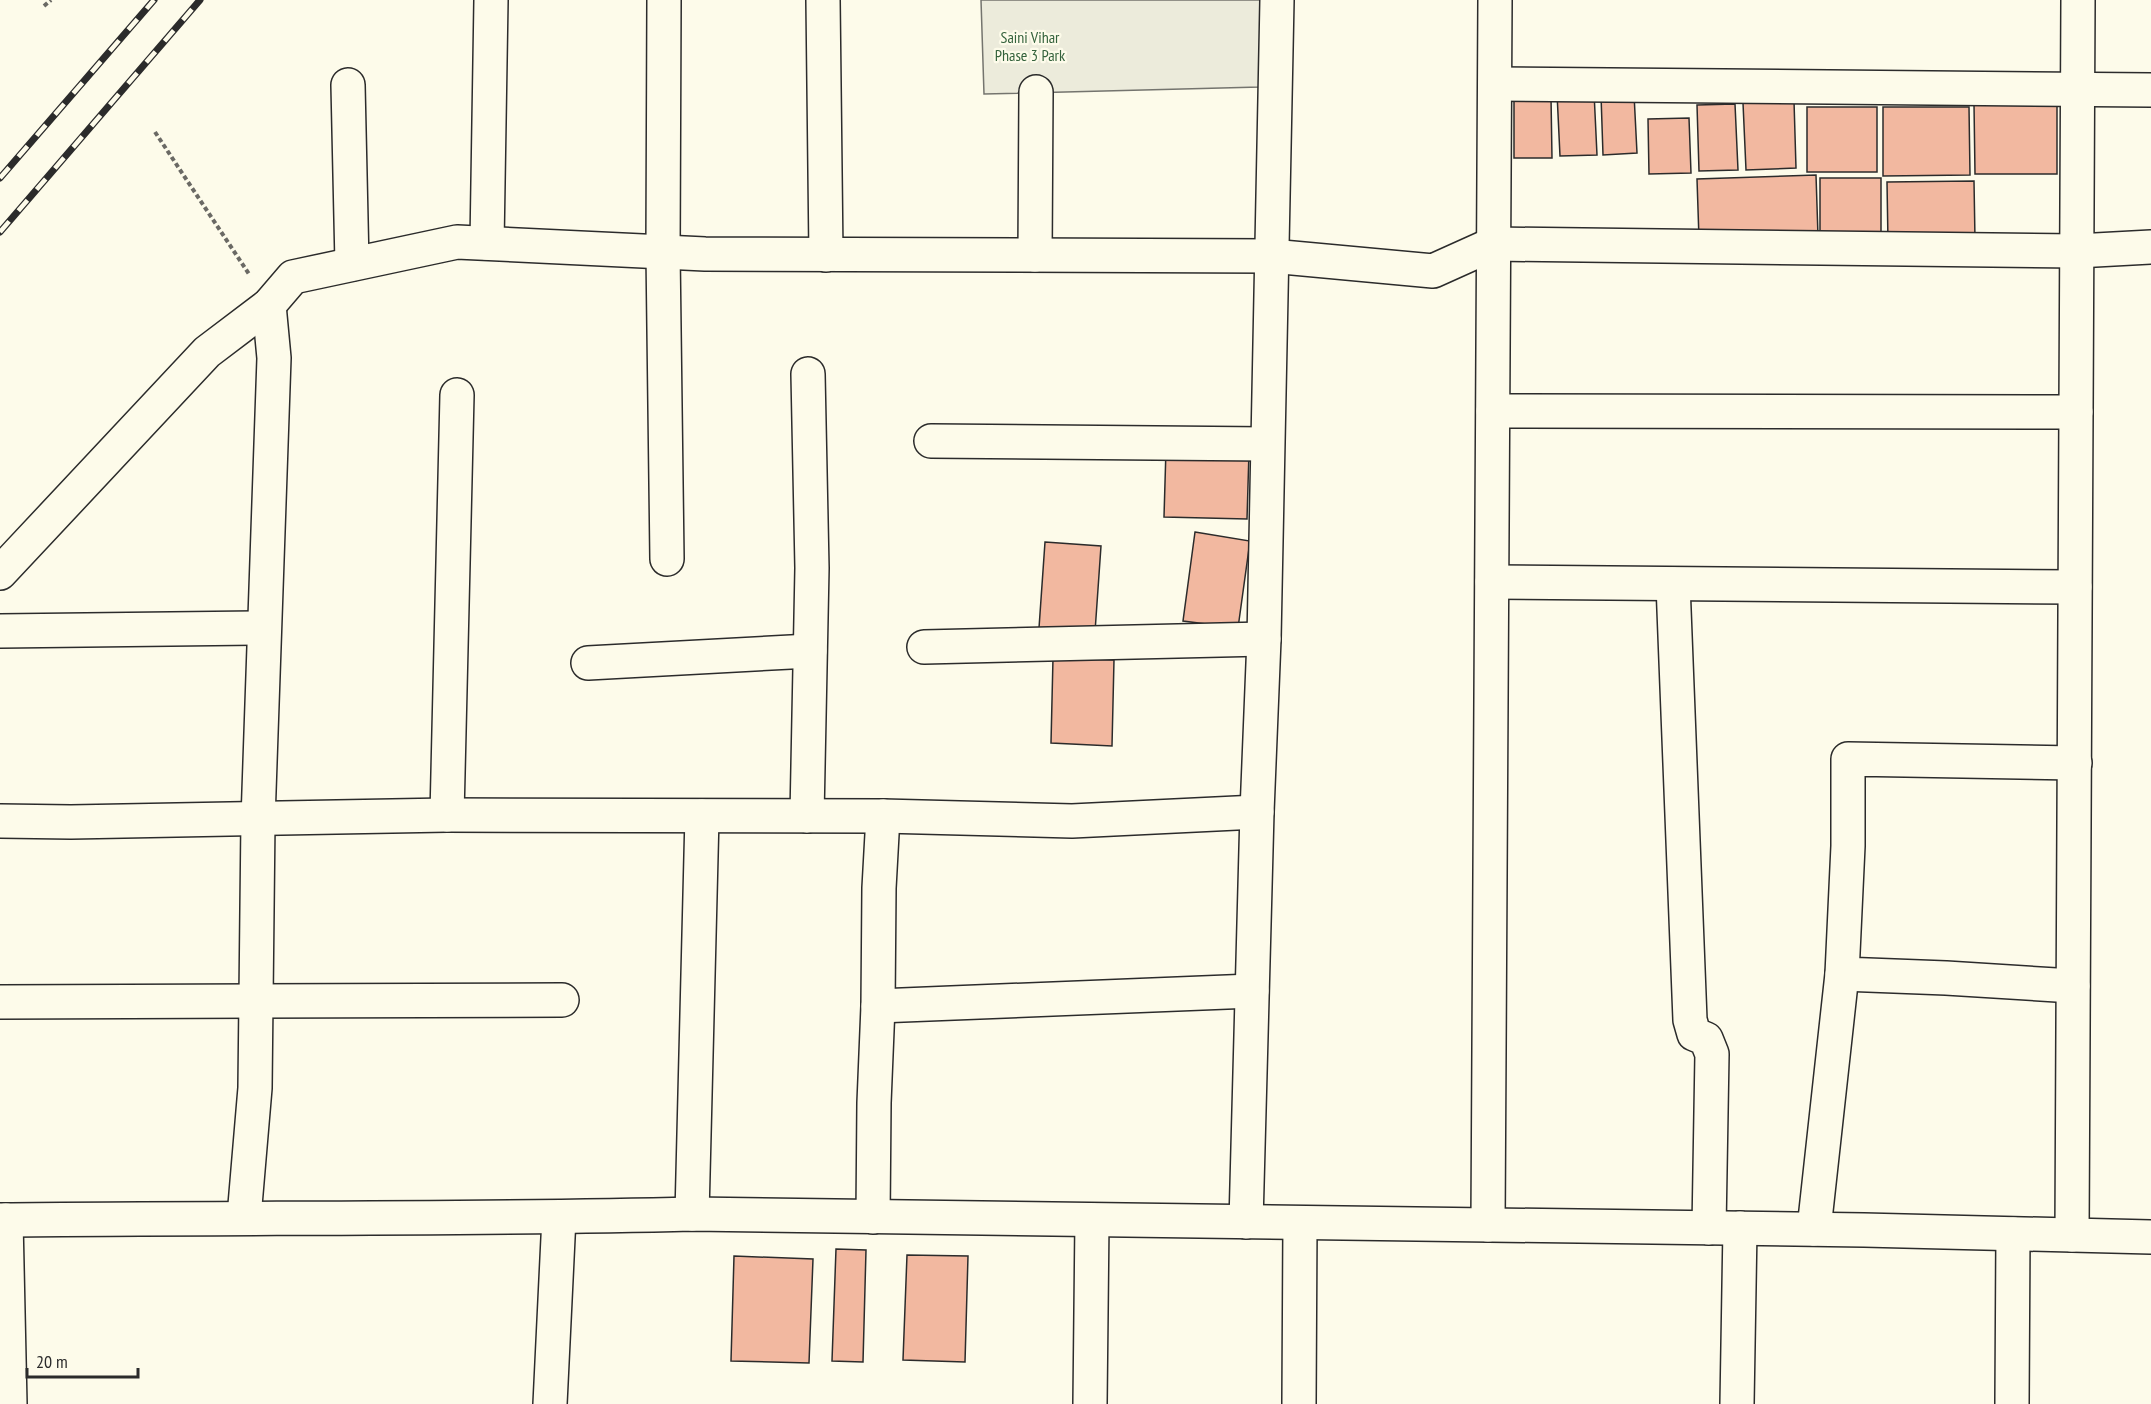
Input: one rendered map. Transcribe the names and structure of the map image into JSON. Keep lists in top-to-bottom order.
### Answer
{
  "parks": ["Saini Vihar Phase 3 Park"],
  "scale_bar": "20 m"
}
